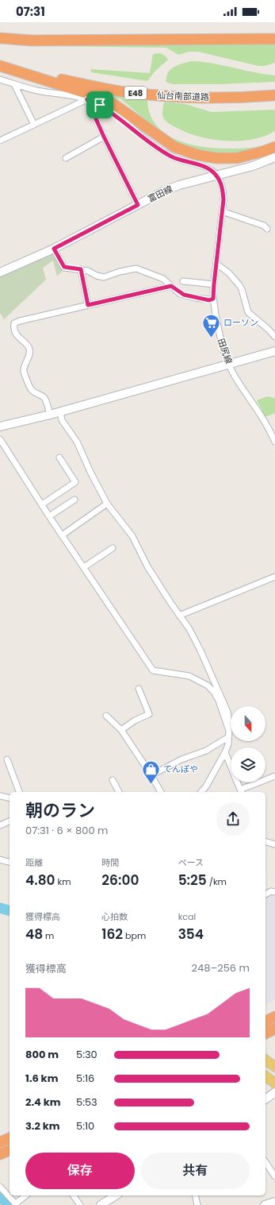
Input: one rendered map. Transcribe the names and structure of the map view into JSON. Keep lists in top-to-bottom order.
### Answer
{
  "streets": {
    "highway": ["E48", "仙台南部道路"],
    "street": ["富田線", "田尻線"]
  },
  "crossings": [
    ["富田線", "田尻線"]
  ],
  "places": {
    "supermarket": ["ローソン"],
    "shop": ["てんぽや"]
  },
  "north": "bottom",
  "page": {
    "status": "07:31",
    "heading": ["朝のラン", "07:31 · 6 × 800 m"],
    "stats": [
      ["距離", "4.80 km"],
      ["時間", "26:00"],
      ["ペース", "5:25 /km"],
      ["獲得標高", "48 m"],
      ["心拍数", "162 bpm"],
      ["kcal", "354"]
    ],
    "chart": ["獲得標高", "248–256 m"],
    "list": [
      {
        "name": "800 m",
        "note": "5:30"
      },
      {
        "name": "1.6 km",
        "note": "5:16"
      },
      {
        "name": "2.4 km",
        "note": "5:53"
      },
      {
        "name": "3.2 km",
        "note": "5:10"
      }
    ],
    "buttons": ["保存", "共有"]
  }
}
